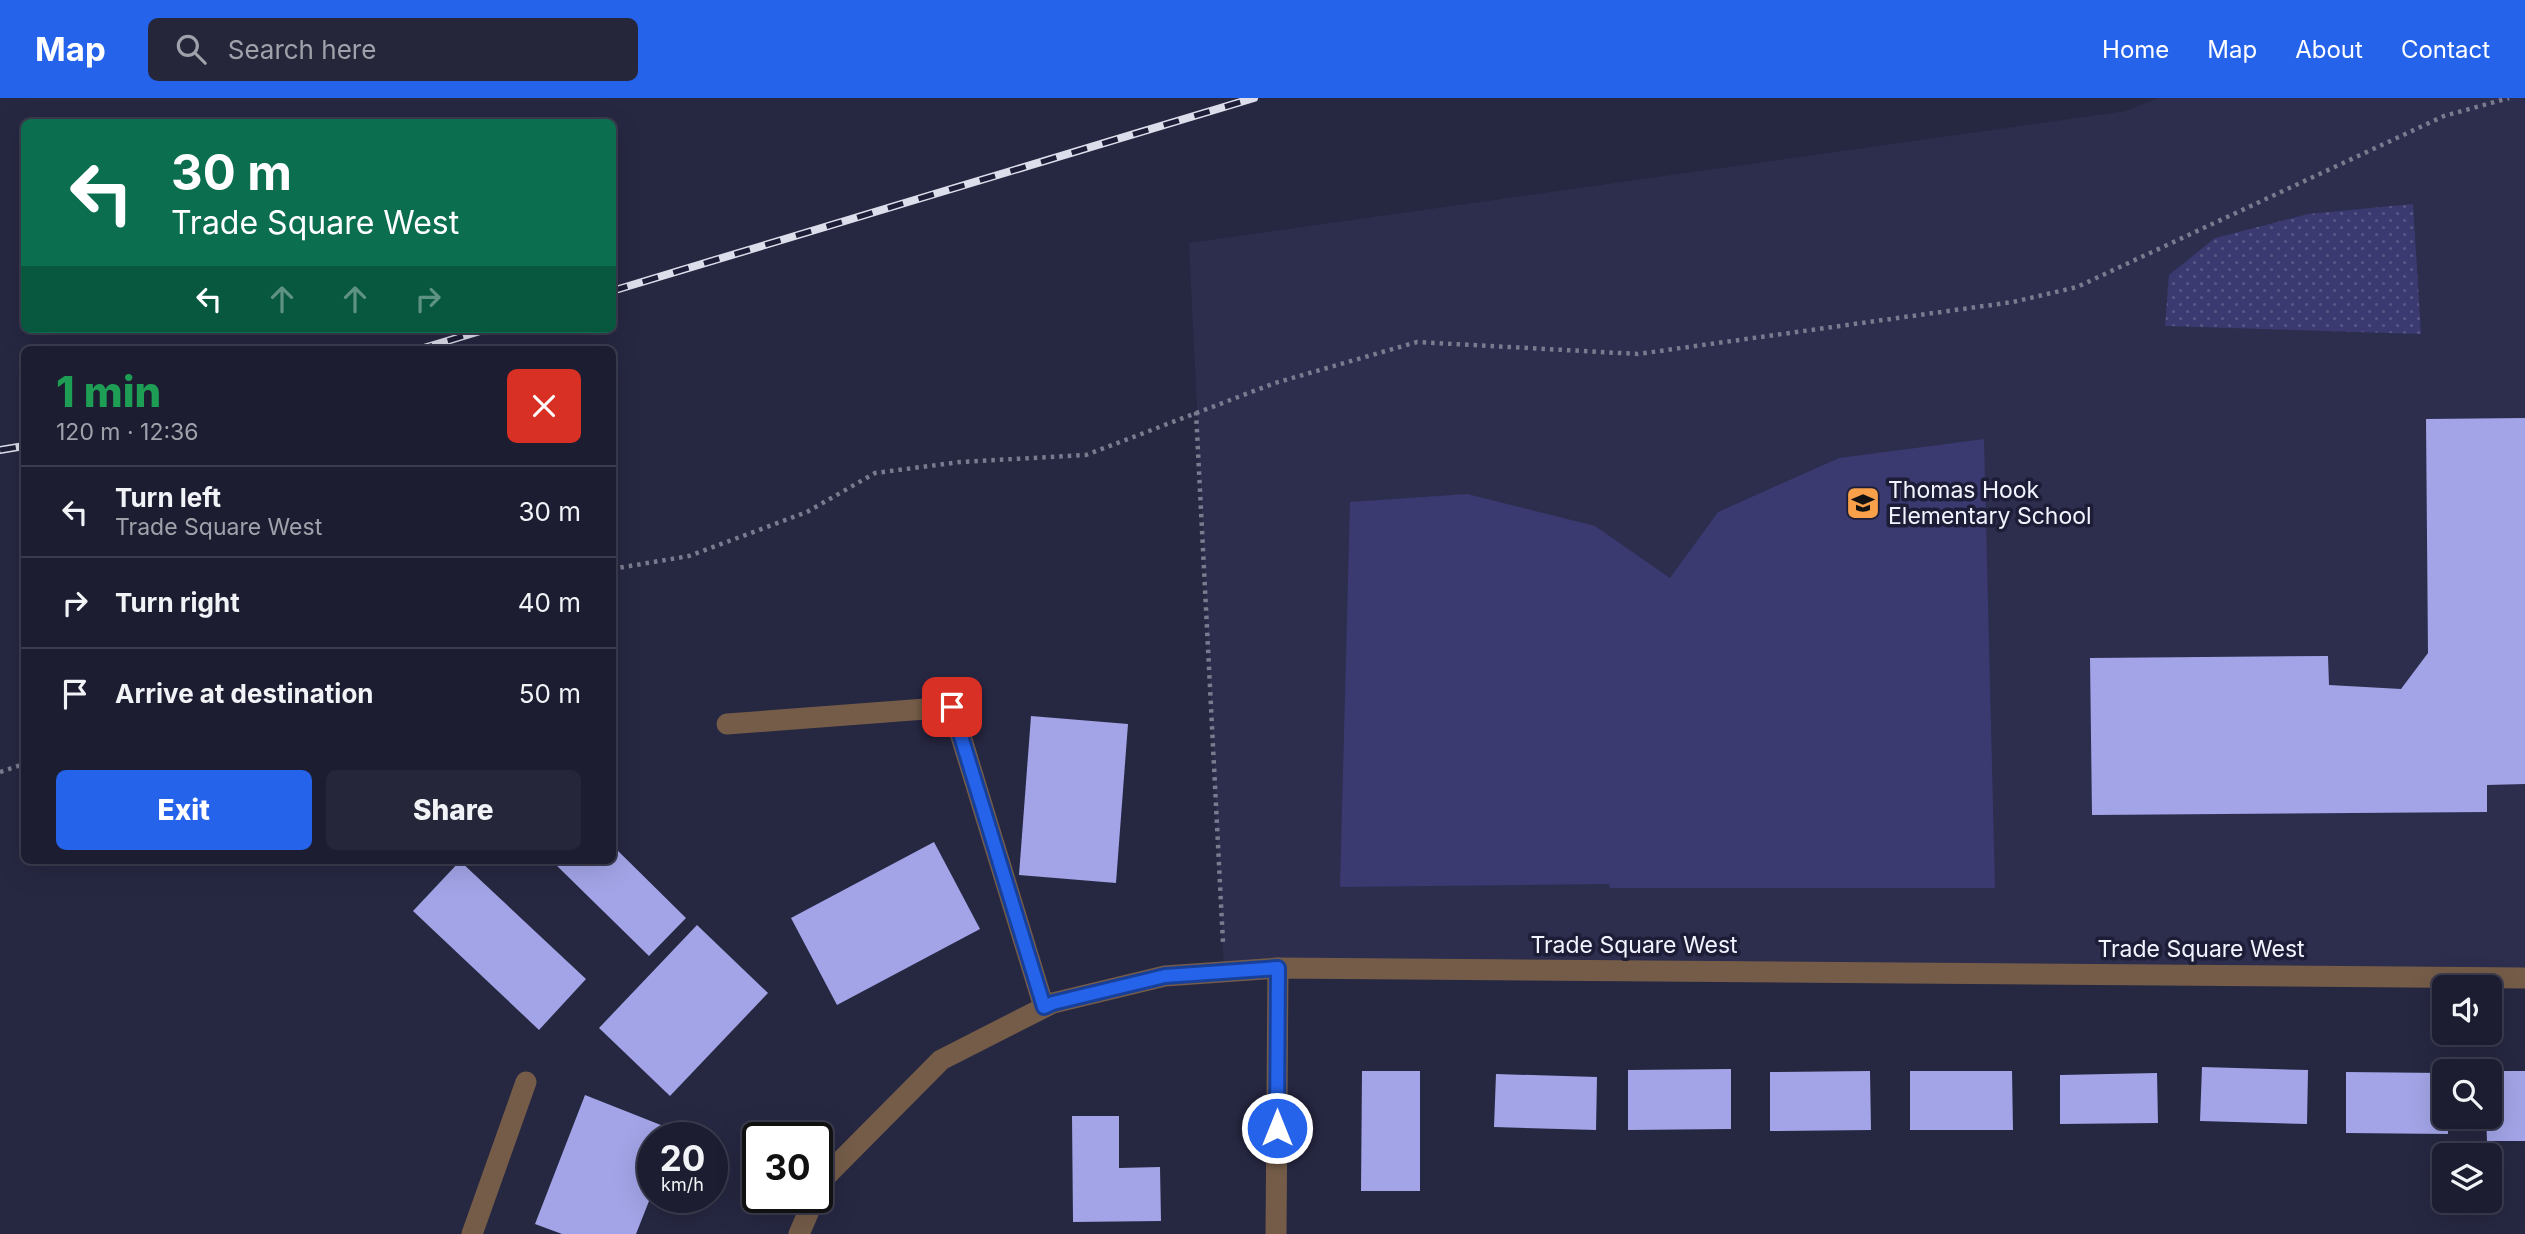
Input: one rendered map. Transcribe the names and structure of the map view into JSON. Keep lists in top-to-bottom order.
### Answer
{
  "streets": {
    "street": ["Trade Square West"]
  },
  "places": {
    "school or university": ["Thomas Hook Elementary School"]
  },
  "page": {
    "header": "Map",
    "search": "Search here",
    "nav": [
      "Home",
      "Map",
      "About",
      "Contact"
    ],
    "turn": ["30 m", "Trade Square West"],
    "heading": ["1 min", "120 m · 12:36"],
    "list": [
      {
        "name": "Turn left",
        "note": "Trade Square West",
        "value": "30 m"
      },
      {
        "name": "Turn right",
        "value": "40 m"
      },
      {
        "name": "Arrive at destination",
        "value": "50 m"
      }
    ],
    "buttons": ["Exit", "Share"],
    "speed": "20 km/h",
    "limit": "30"
  }
}
